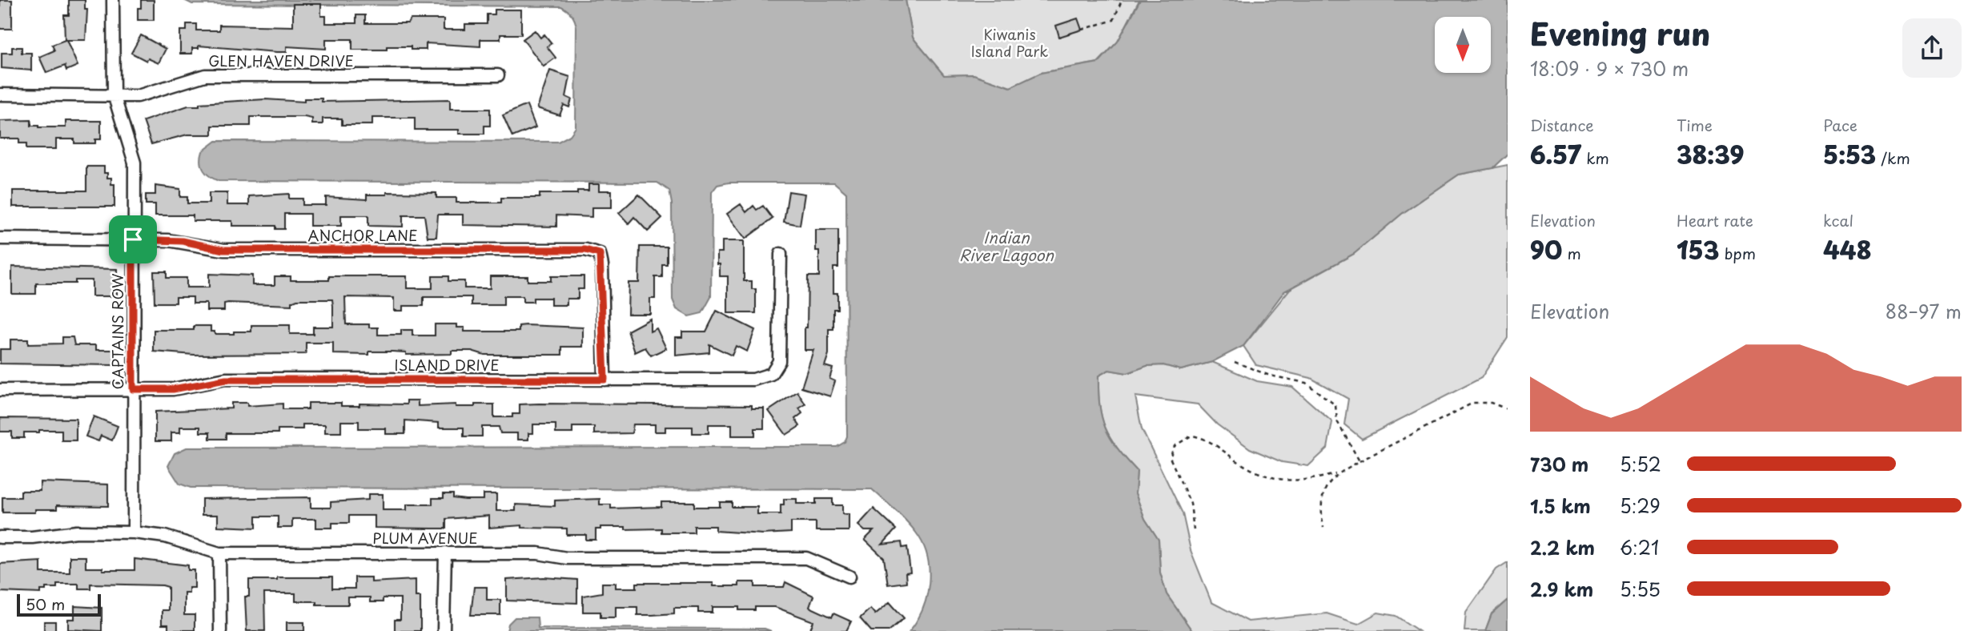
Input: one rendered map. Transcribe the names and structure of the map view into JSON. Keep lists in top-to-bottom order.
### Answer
{
  "streets": {
    "street": [
      "GLEN HAVEN DRIVE",
      "ANCHOR LANE",
      "CAPTAINS ROW",
      "ISLAND DRIVE",
      "PLUM AVENUE"
    ]
  },
  "crossings": [
    ["GLEN HAVEN DRIVE", "CAPTAINS ROW"],
    ["ANCHOR LANE", "CAPTAINS ROW"],
    ["ANCHOR LANE", "ISLAND DRIVE"],
    ["CAPTAINS ROW", "ISLAND DRIVE"],
    ["CAPTAINS ROW", "PLUM AVENUE"]
  ],
  "water": ["Indian River Lagoon"],
  "parks": ["Kiwanis Island Park"],
  "scale_bar": "50 m",
  "north": "bottom",
  "page": {
    "heading": ["Evening run", "18:09 · 9 × 730 m"],
    "stats": [
      ["Distance", "6.57 km"],
      ["Time", "38:39"],
      ["Pace", "5:53 /km"],
      ["Elevation", "90 m"],
      ["Heart rate", "153 bpm"],
      ["kcal", "448"]
    ],
    "chart": ["Elevation", "88–97 m"],
    "list": [
      {
        "name": "730 m",
        "note": "5:52"
      },
      {
        "name": "1.5 km",
        "note": "5:29"
      },
      {
        "name": "2.2 km",
        "note": "6:21"
      },
      {
        "name": "2.9 km",
        "note": "5:55"
      }
    ],
    "scale": "50 m"
  }
}
